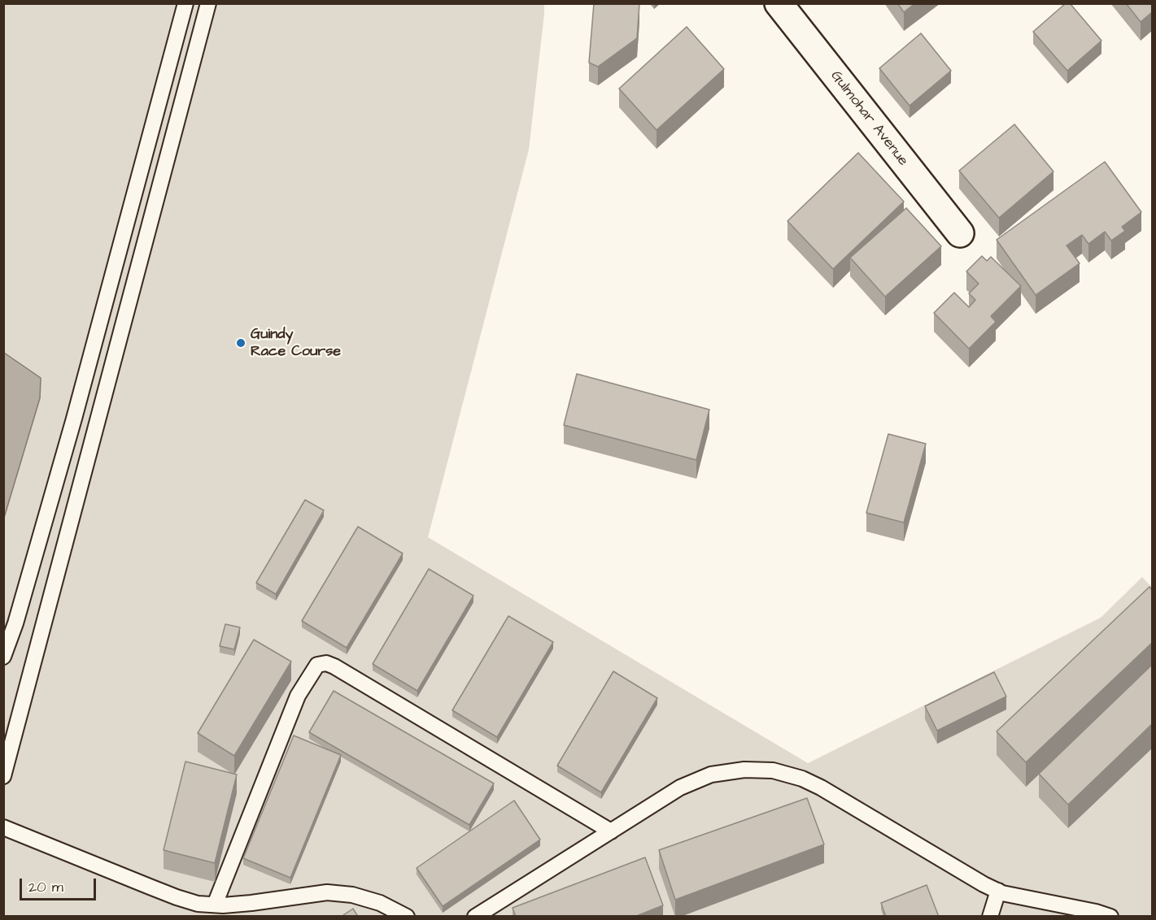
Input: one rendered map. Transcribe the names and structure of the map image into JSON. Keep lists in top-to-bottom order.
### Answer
{
  "streets": {
    "street": ["Gulmohar Avenue"]
  },
  "places": ["Guindy Race Course"],
  "scale_bar": "20 m"
}
